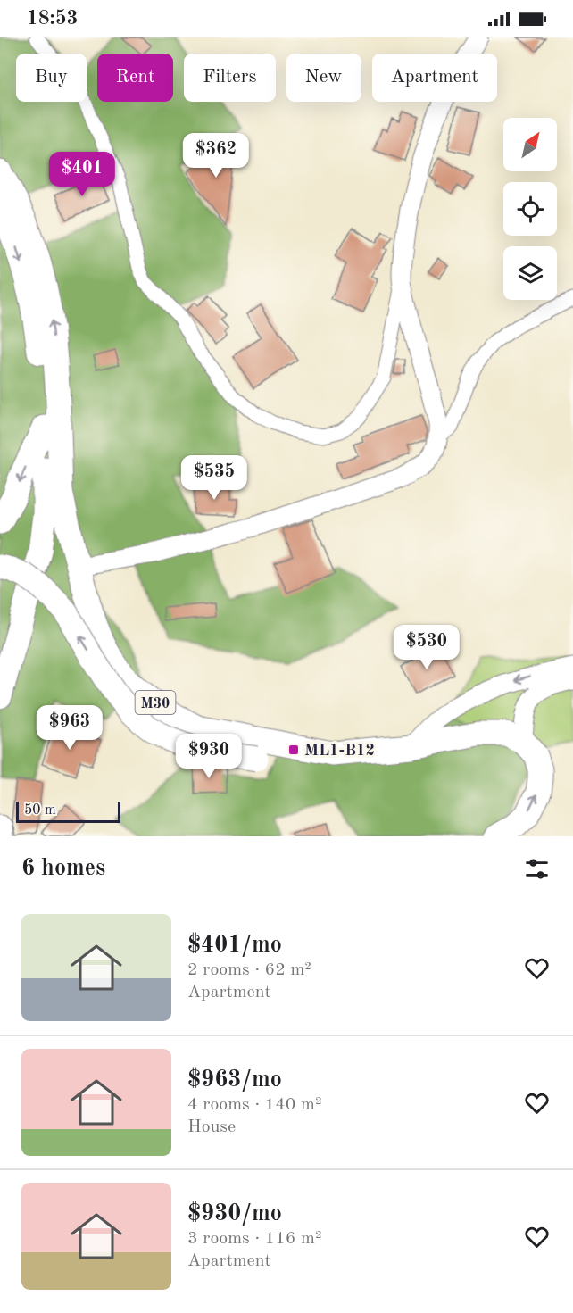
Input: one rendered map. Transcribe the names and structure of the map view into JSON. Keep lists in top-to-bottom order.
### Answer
{
  "streets": {
    "highway": ["M30"]
  },
  "places": {
    "transit": ["ML1-B12"]
  },
  "scale_bar": "50 m",
  "north": "top right",
  "page": {
    "status": "18:53",
    "chip": [
      "Buy",
      "Rent",
      "Filters",
      "New",
      "Apartment"
    ],
    "price": [
      "$362",
      "$401",
      "$535",
      "$530",
      "$963",
      "$930"
    ],
    "scale": "50 m",
    "heading": "6 homes",
    "list": [
      {
        "name": "$401/mo",
        "note": "2 rooms · 62 m² · Apartment"
      },
      {
        "name": "$963/mo",
        "note": "4 rooms · 140 m² · House"
      },
      {
        "name": "$930/mo",
        "note": "3 rooms · 116 m² · Apartment"
      }
    ]
  }
}
